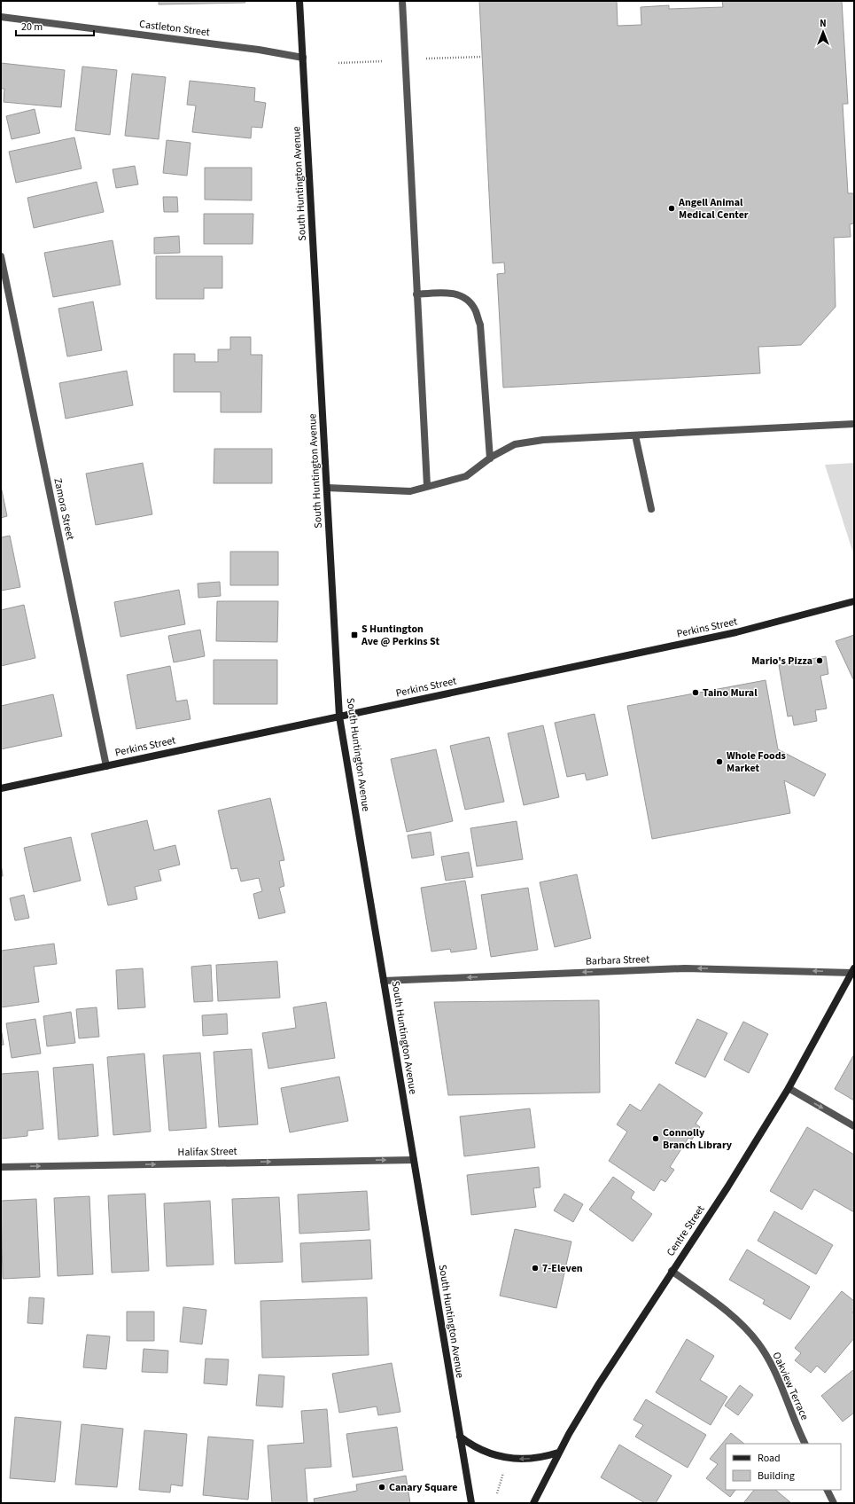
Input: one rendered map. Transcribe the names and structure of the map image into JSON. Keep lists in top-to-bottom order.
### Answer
{
  "streets": {
    "main road": ["South Huntington Avenue", "Perkins Street", "Centre Street"],
    "street": [
      "Castleton Street",
      "Zamora Street",
      "Barbara Street",
      "Halifax Street",
      "Oakview Terrace"
    ]
  },
  "crossings": [
    ["Castleton Street", "South Huntington Avenue"],
    ["South Huntington Avenue", "Perkins Street"],
    ["South Huntington Avenue", "Barbara Street"],
    ["South Huntington Avenue", "Halifax Street"],
    ["Zamora Street", "Perkins Street"],
    ["Barbara Street", "Centre Street"],
    ["Centre Street", "Oakview Terrace"]
  ],
  "one_way": ["Barbara Street", "Halifax Street"],
  "places": {
    "other": [
      "Angell Animal Medical Center",
      "Mario's Pizza",
      "Taino Mural",
      "Whole Foods Market",
      "Connolly Branch Library",
      "7-Eleven",
      "Canary Square"
    ],
    "transit": ["S Huntington Ave @ Perkins St"]
  },
  "legend": ["Road", "Building"],
  "scale_bar": "20 m",
  "north": "top"
}
